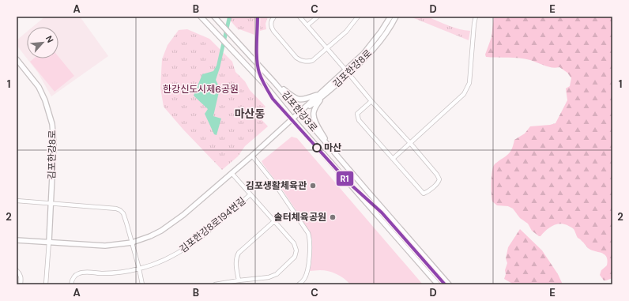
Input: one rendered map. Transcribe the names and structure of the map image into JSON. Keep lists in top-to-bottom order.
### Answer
{
  "streets": {
    "street": ["김포한강8로", "김포한강3로", "김포한강8로194번길"]
  },
  "crossings": [
    ["김포한강8로", "김포한강3로"],
    ["김포한강8로", "김포한강8로194번길"]
  ],
  "districts": ["마산동"],
  "parks": ["한강신도시제6공원"],
  "places": ["마산", "김포생활체육관", "솔터체육공원"],
  "lines": ["transit line R1"],
  "north": "top right",
  "grid": {
    "columns": [
      "A",
      "B",
      "C",
      "D",
      "E"
    ],
    "rows": ["1", "2"]
  }
}
